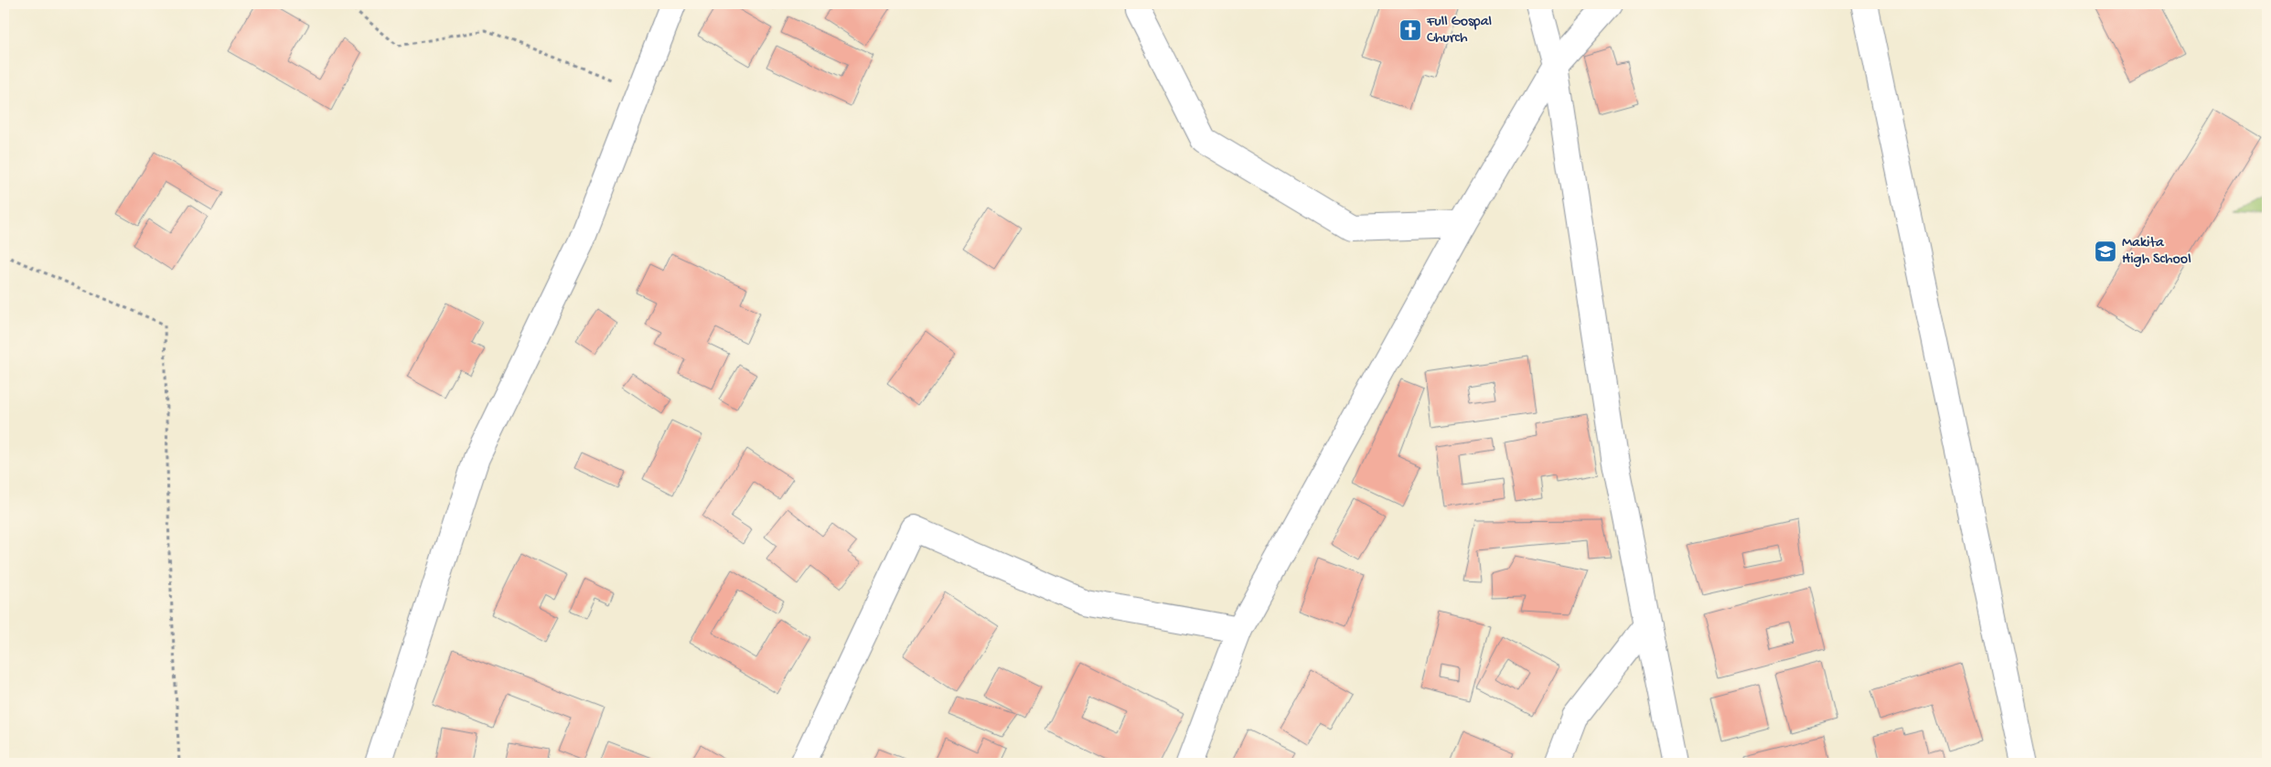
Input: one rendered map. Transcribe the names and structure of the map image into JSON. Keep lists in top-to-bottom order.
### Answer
{
  "places": {
    "church": ["Full Gospal Church"],
    "school or university": ["Makita High School"]
  }
}
